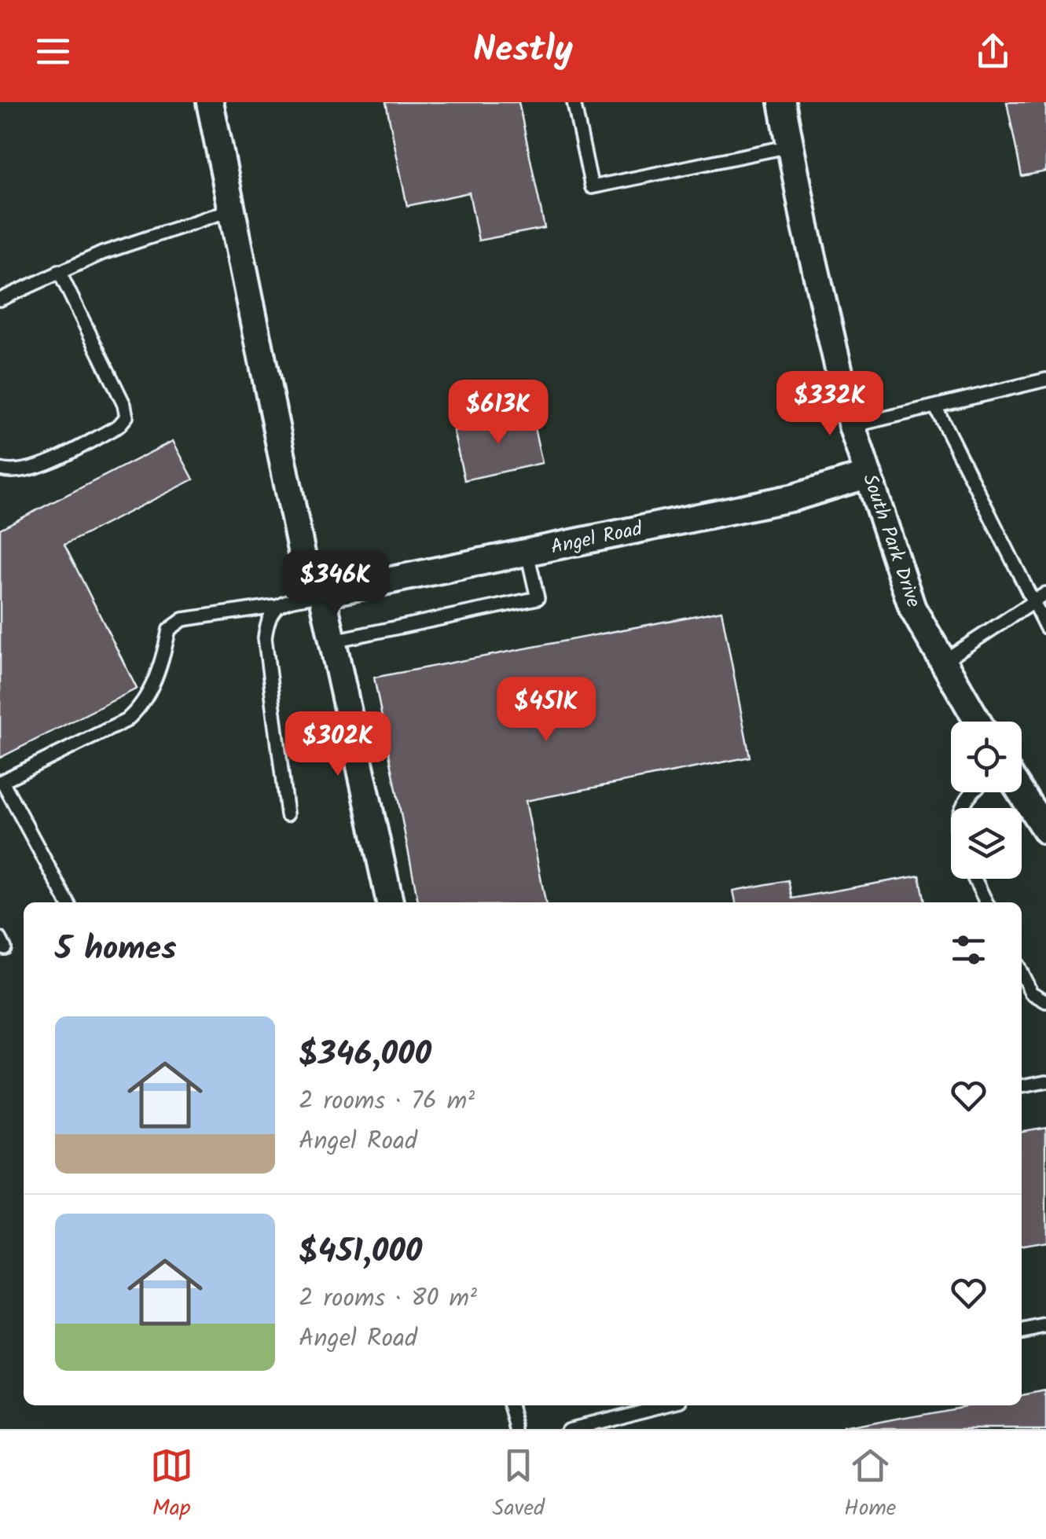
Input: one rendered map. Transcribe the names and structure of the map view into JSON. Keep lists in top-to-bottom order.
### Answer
{
  "streets": {
    "street": ["Angel Road", "South Park Drive"]
  },
  "crossings": [
    ["Angel Road", "South Park Drive"]
  ],
  "page": {
    "header": "Nestly",
    "price": [
      "$332K",
      "$613K",
      "$346K",
      "$451K",
      "$302K"
    ],
    "heading": "5 homes",
    "list": [
      {
        "name": "$346,000",
        "note": "2 rooms · 76 m² · Angel Road"
      },
      {
        "name": "$451,000",
        "note": "2 rooms · 80 m² · Angel Road"
      }
    ],
    "tabs": ["Map", "Saved", "Home"]
  }
}
